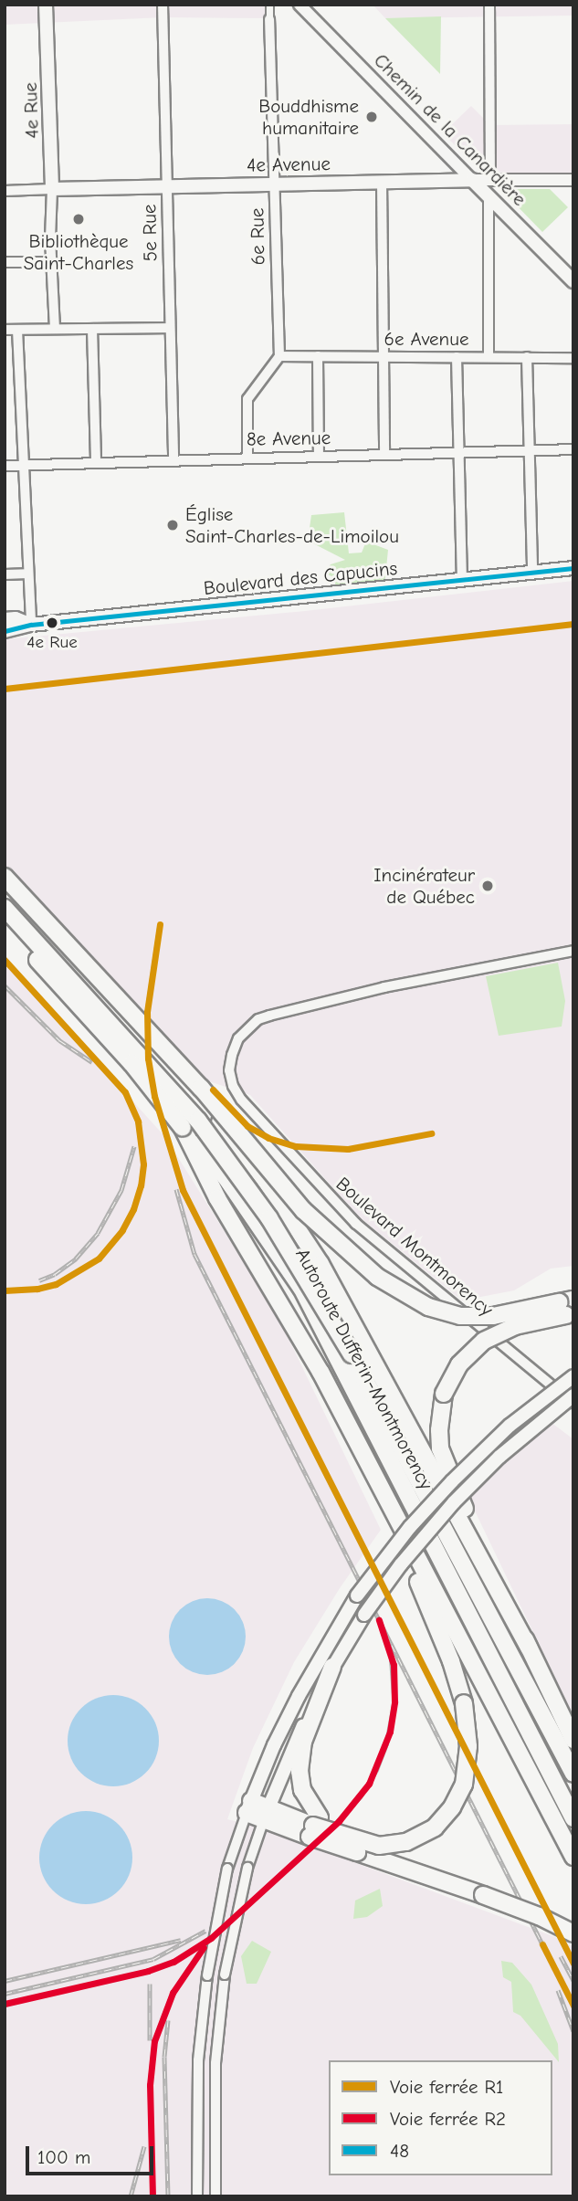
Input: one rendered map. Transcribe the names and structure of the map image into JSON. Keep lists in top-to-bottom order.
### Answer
{
  "streets": {
    "highway": ["Autoroute Dufferin-Montmorency"],
    "main road": [
      "4e Rue",
      "Chemin de la Canardière",
      "4e Avenue",
      "Boulevard des Capucins"
    ],
    "street": [
      "5e Rue",
      "6e Rue",
      "6e Avenue",
      "8e Avenue",
      "Boulevard Montmorency"
    ]
  },
  "crossings": [
    ["4e Rue", "4e Avenue"],
    ["Chemin de la Canardière", "4e Avenue"],
    ["4e Avenue", "5e Rue"],
    ["4e Avenue", "6e Rue"],
    ["5e Rue", "8e Avenue"],
    ["6e Rue", "6e Avenue"]
  ],
  "places": [
    "Bouddhisme humanitaire",
    "Bibliothèque Saint-Charles",
    "Église Saint-Charles-de-Limoilou",
    "4e Rue",
    "Incinérateur de Québec"
  ],
  "lines": ["transit line 48", "rail line R1", "rail line R2"],
  "legend": ["Voie ferrée R1", "Voie ferrée R2", "48"],
  "scale_bar": "100 m"
}
